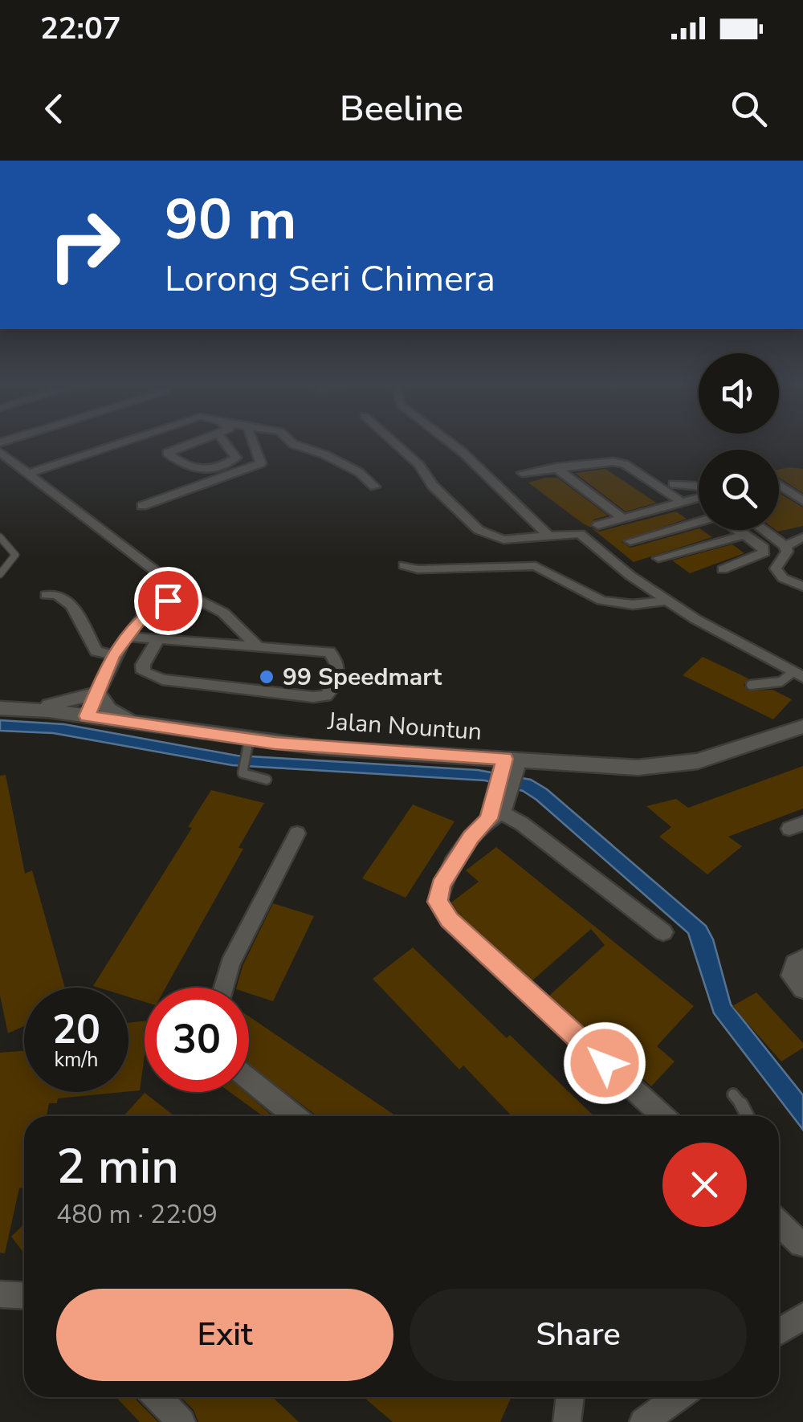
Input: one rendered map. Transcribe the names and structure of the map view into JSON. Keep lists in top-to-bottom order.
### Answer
{
  "streets": {
    "street": ["Jalan Nountun"]
  },
  "places": ["99 Speedmart"],
  "page": {
    "status": "22:07",
    "header": "Beeline",
    "turn": ["90 m", "Lorong Seri Chimera"],
    "speed": "20 km/h",
    "limit": "30",
    "heading": ["2 min", "480 m · 22:09"],
    "buttons": ["Exit", "Share"]
  }
}
